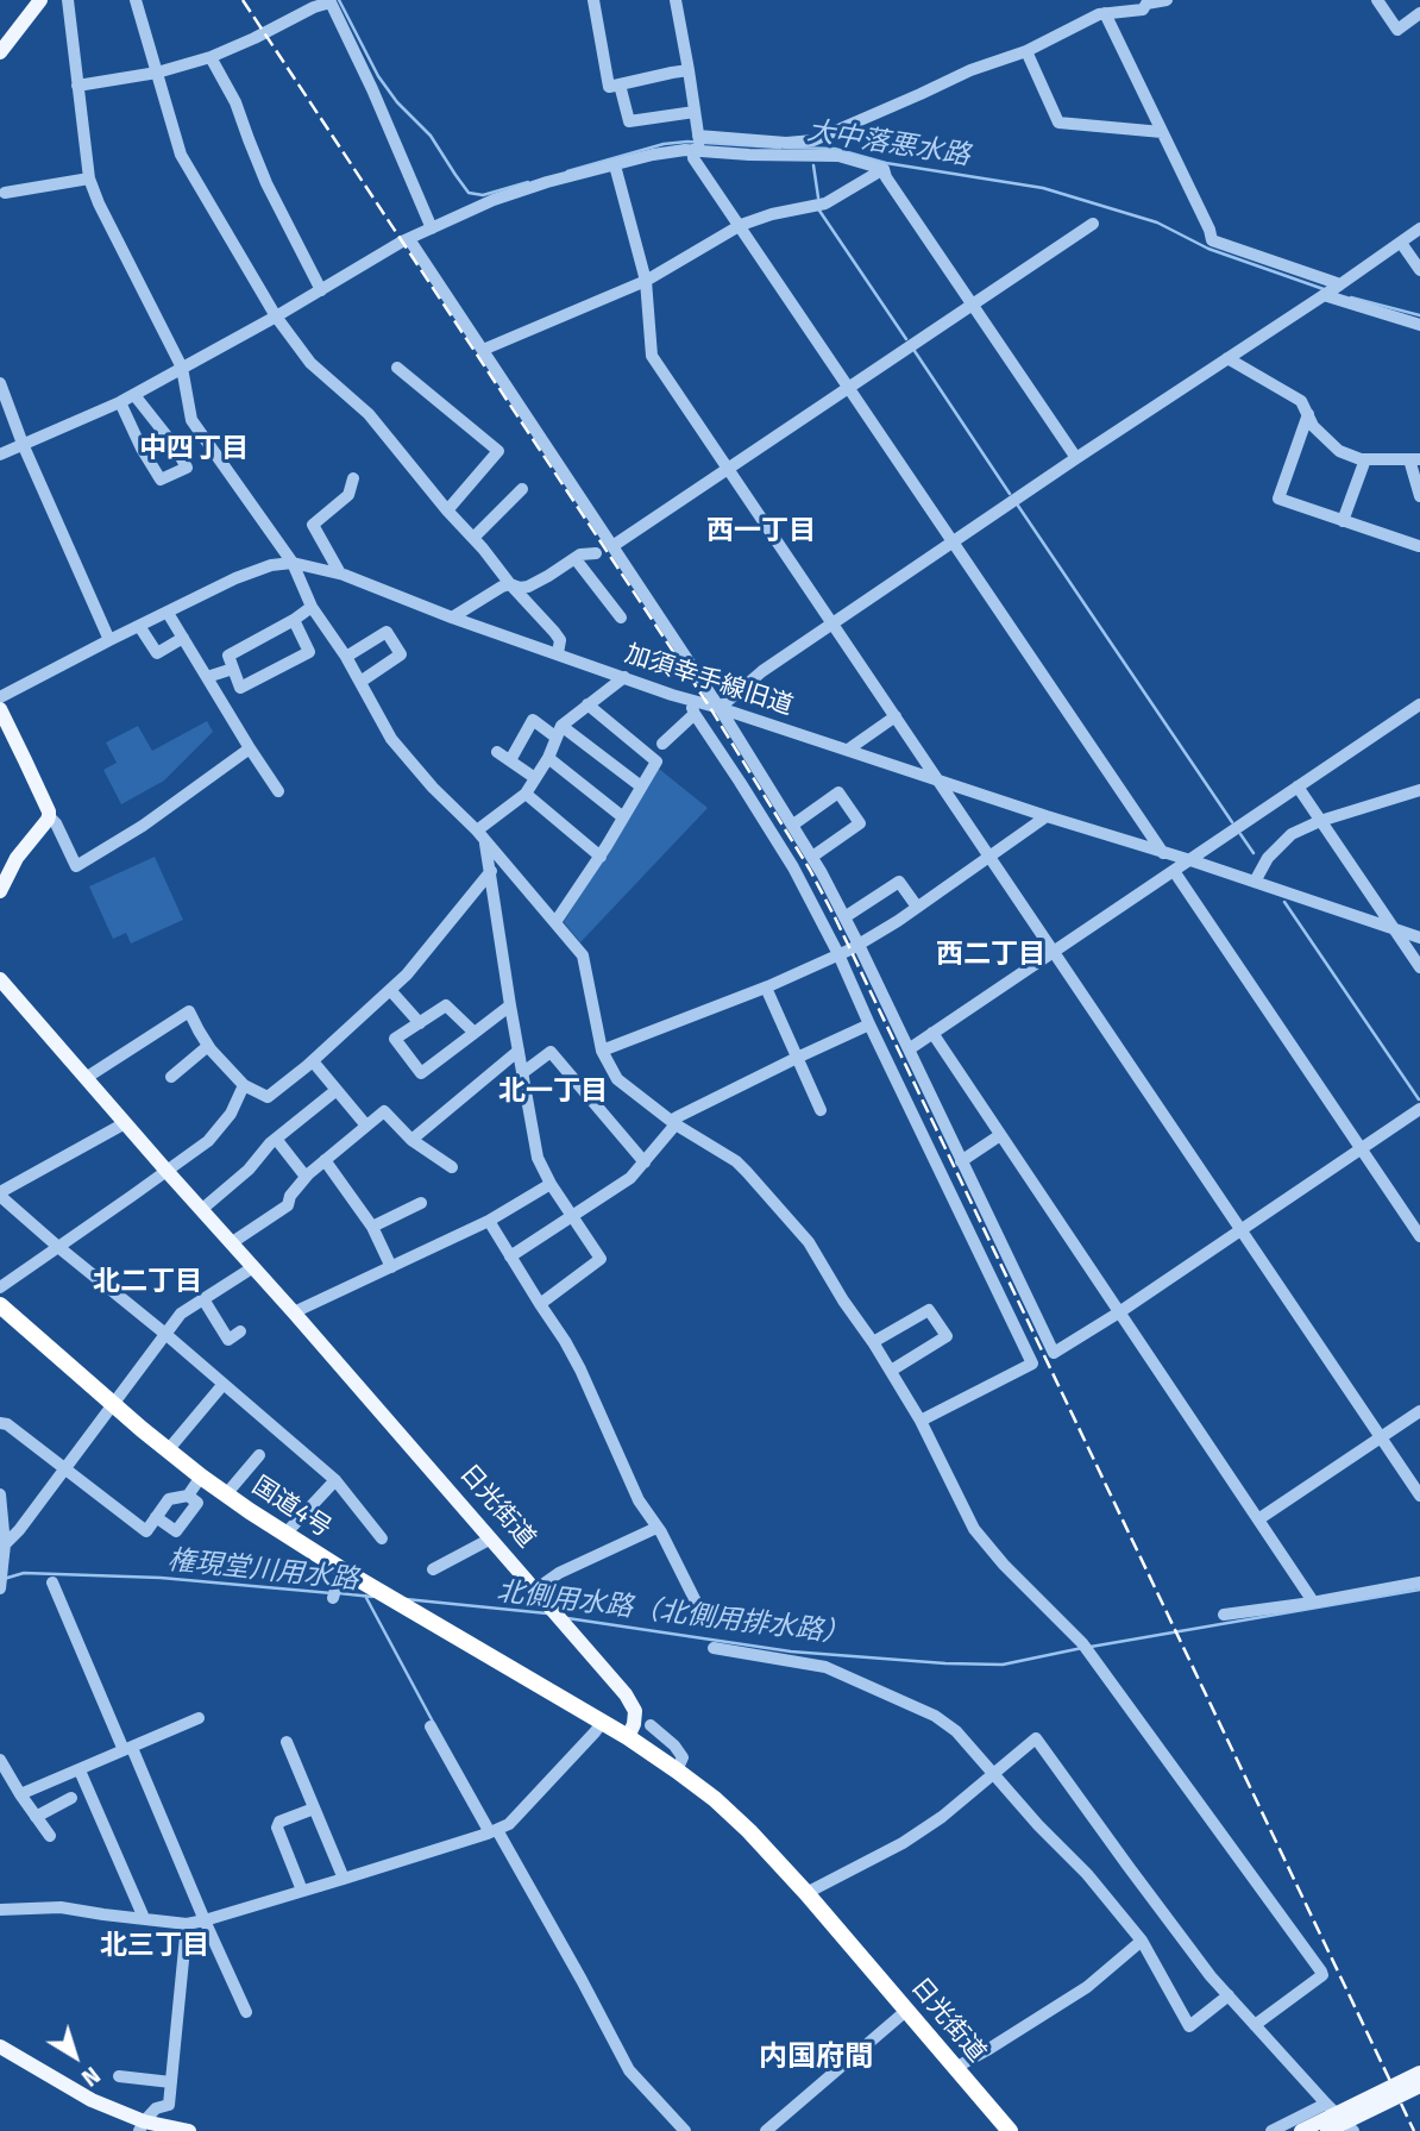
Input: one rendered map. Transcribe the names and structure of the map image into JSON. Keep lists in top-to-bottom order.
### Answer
{
  "streets": {
    "highway": ["日光街道", "国道4号"],
    "street": ["加須幸手線旧道"]
  },
  "crossings": [
    ["日光街道", "国道4号"]
  ],
  "districts": [
    "中四丁目",
    "西一丁目",
    "西二丁目",
    "北一丁目",
    "北二丁目",
    "北三丁目",
    "内国府間"
  ],
  "water": ["大中落悪水路", "権現堂川用水路", "北側用水路（北側用排水路）"],
  "north": "bottom right"
}
